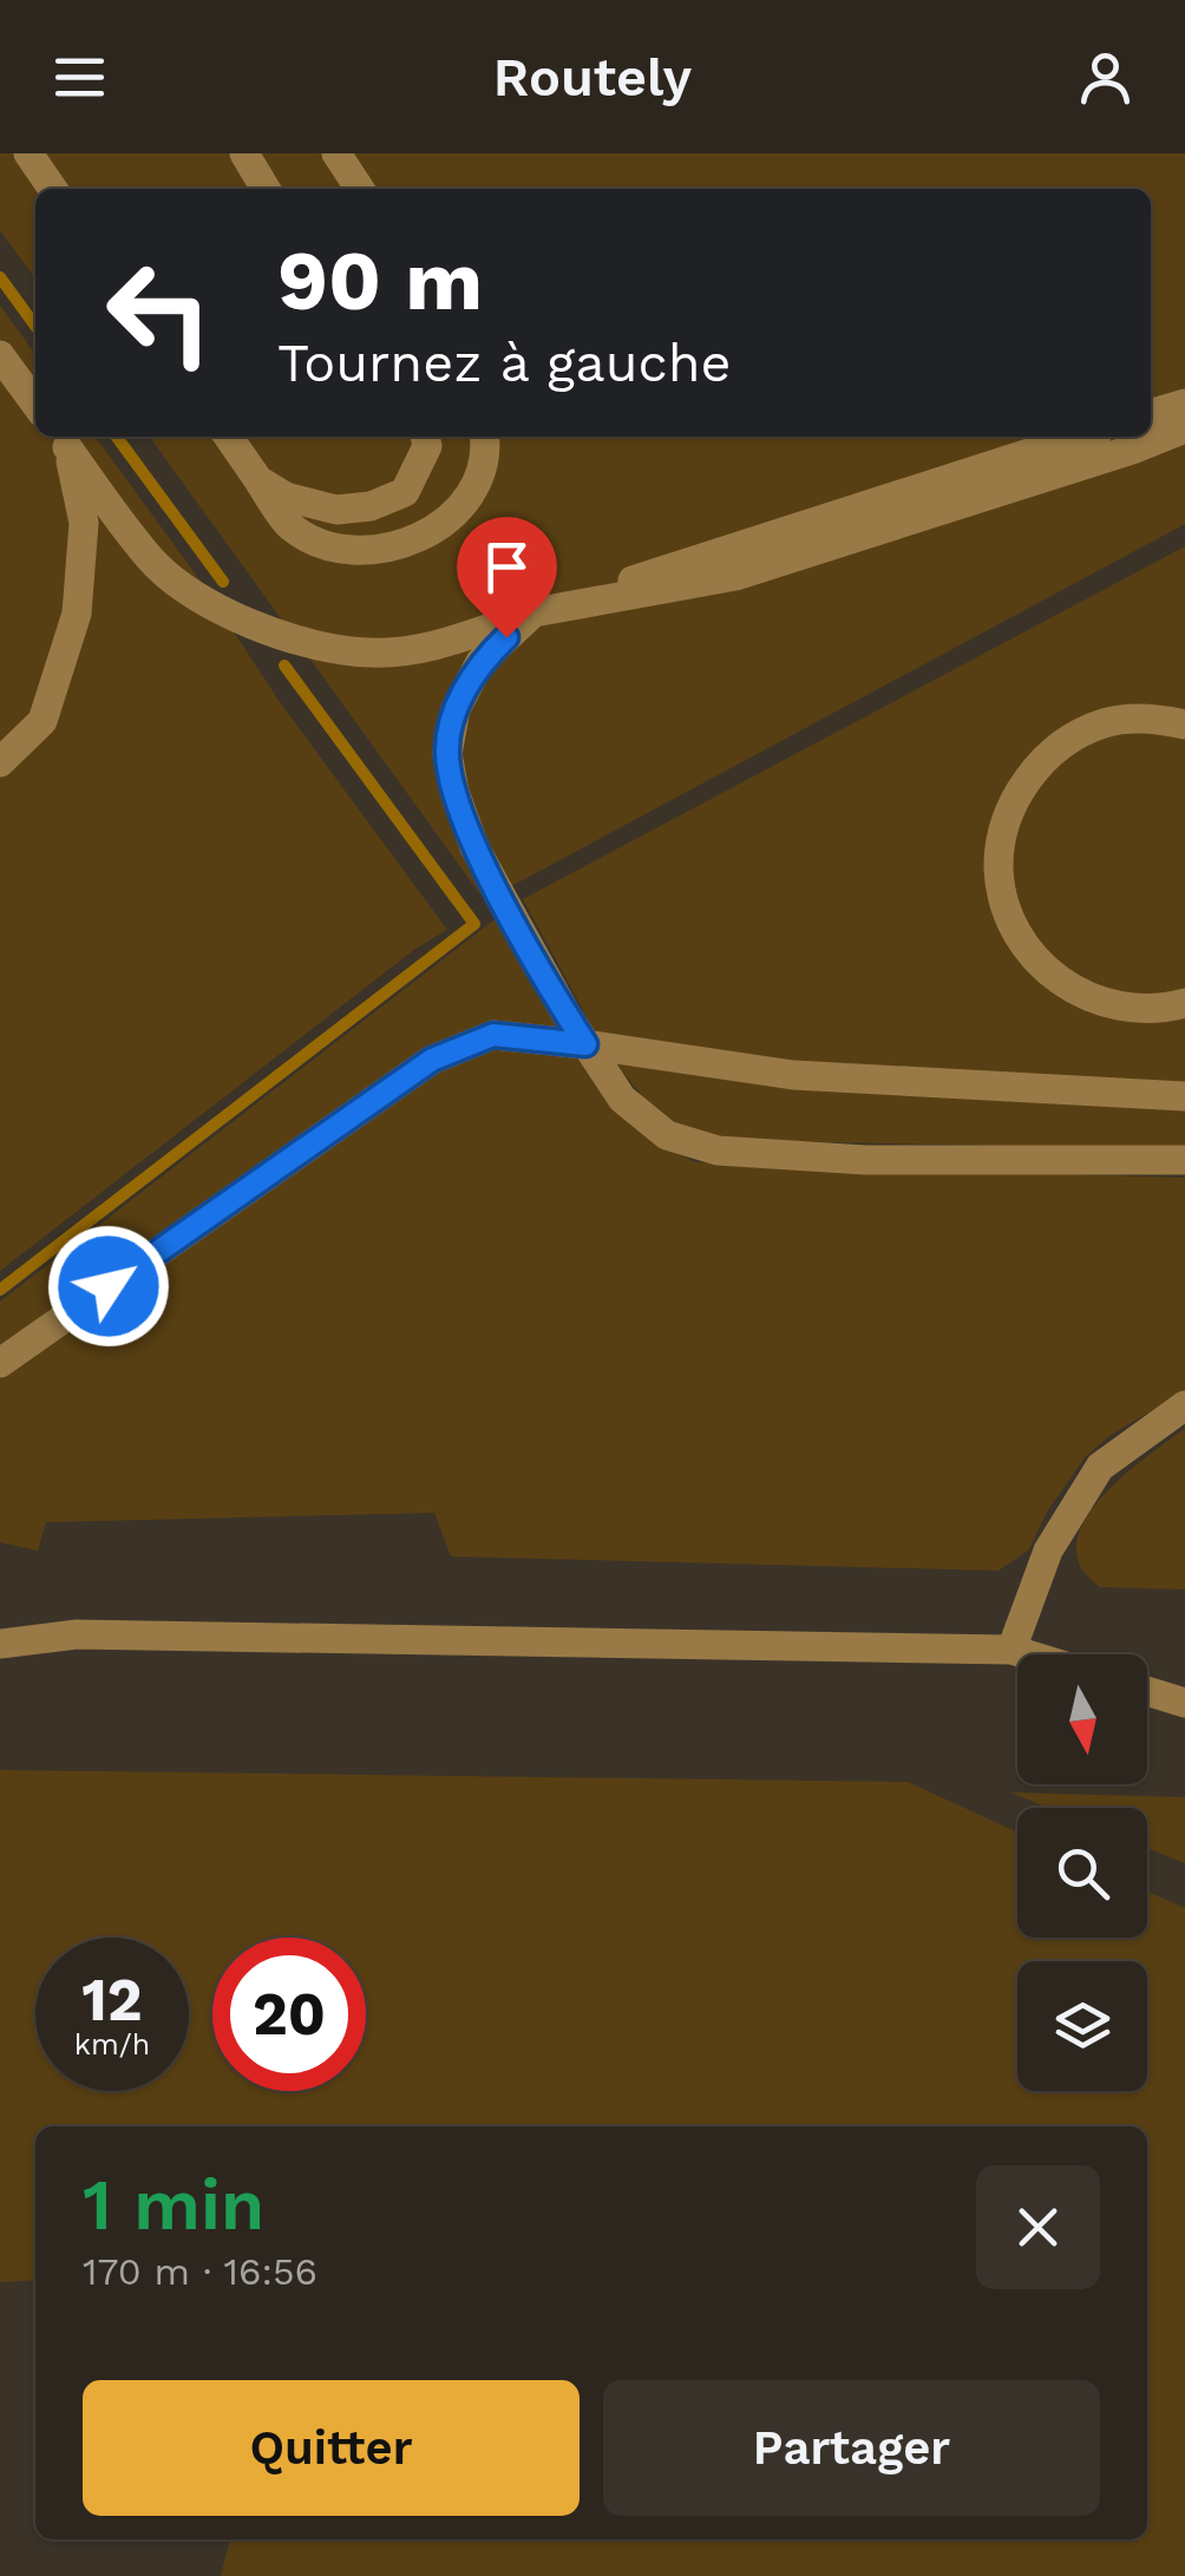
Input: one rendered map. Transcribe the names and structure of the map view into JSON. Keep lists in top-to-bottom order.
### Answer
{
  "north": "bottom",
  "page": {
    "header": "Routely",
    "turn": ["90 m", "Tournez à gauche"],
    "speed": "12 km/h",
    "limit": "20",
    "heading": ["1 min", "170 m · 16:56"],
    "buttons": ["Quitter", "Partager"]
  }
}
